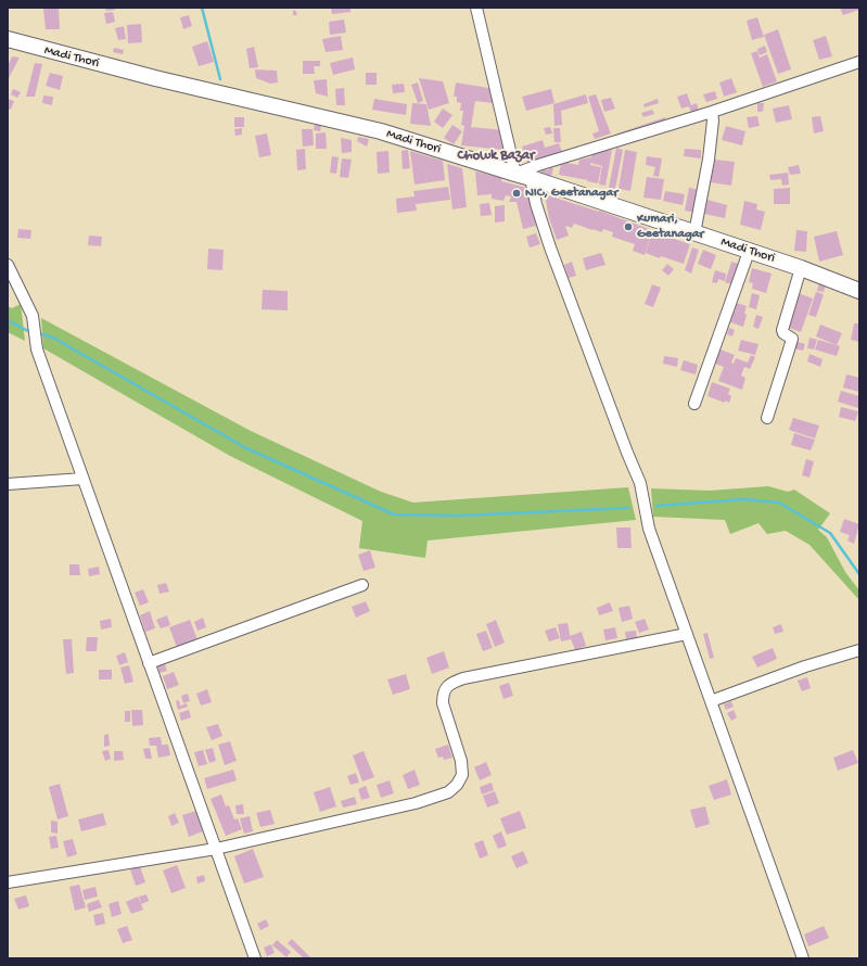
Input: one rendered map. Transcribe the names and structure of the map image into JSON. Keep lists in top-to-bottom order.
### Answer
{
  "streets": {
    "main road": ["Madi Thori"]
  },
  "districts": ["Chowk Bazar"],
  "places": ["NIC, Geetanagar", "Kumari, Geetanagar"]
}
